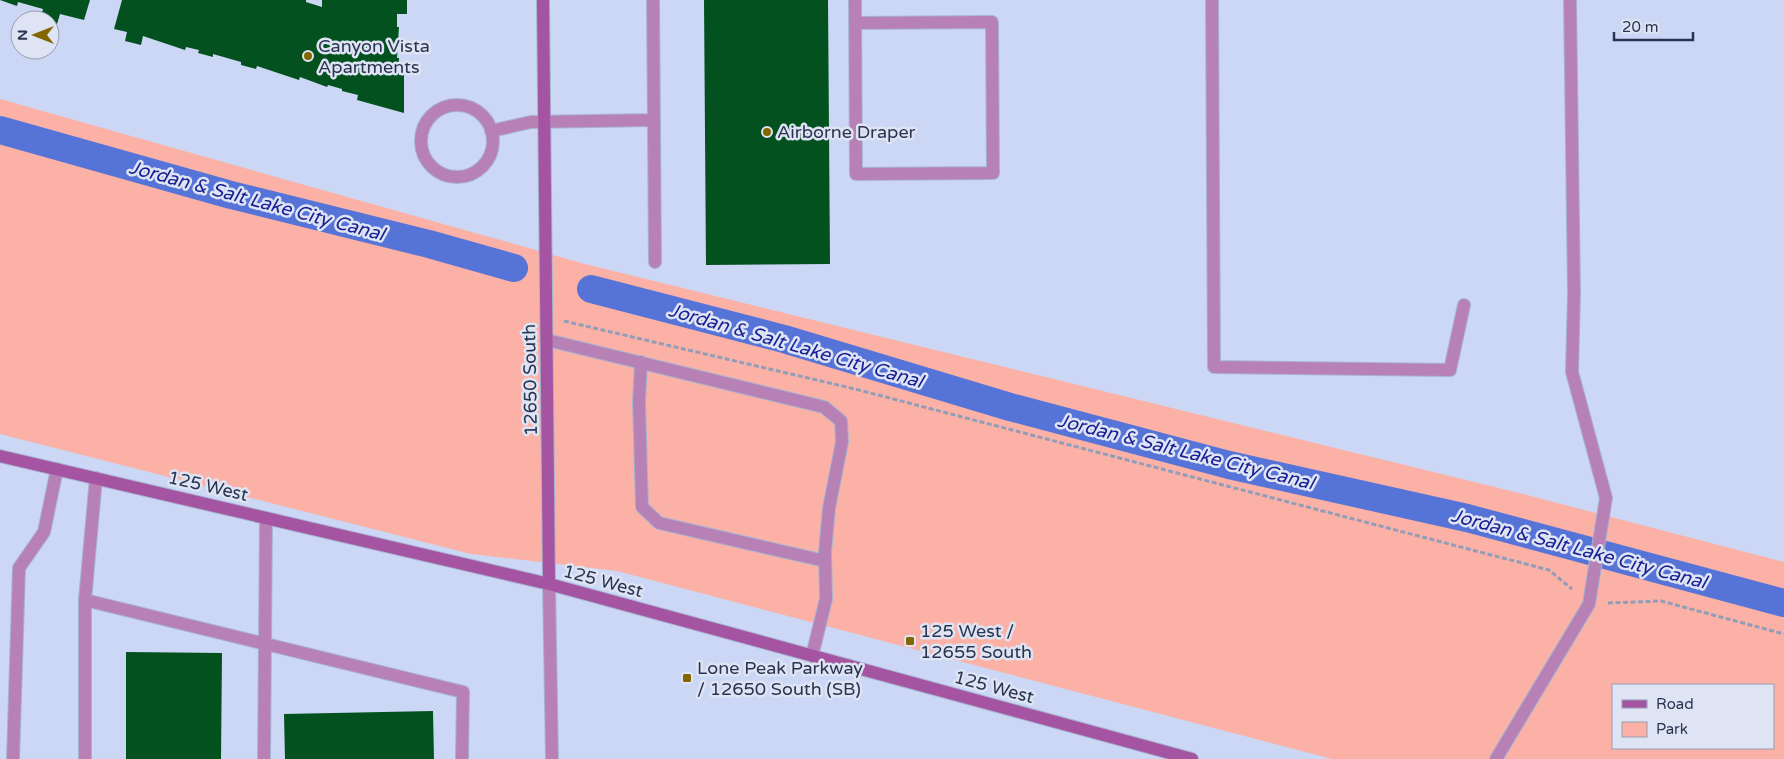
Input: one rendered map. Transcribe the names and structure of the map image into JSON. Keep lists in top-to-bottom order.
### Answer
{
  "streets": {
    "main road": ["12650 South", "125 West"]
  },
  "crossings": [
    ["12650 South", "125 West"]
  ],
  "water": ["Jordan & Salt Lake City Canal"],
  "places": {
    "other": ["Canyon Vista Apartments", "Airborne Draper"],
    "transit": ["125 West / 12655 South", "Lone Peak Parkway / 12650 South (SB)"]
  },
  "legend": ["Road", "Park"],
  "scale_bar": "20 m",
  "north": "left"
}
